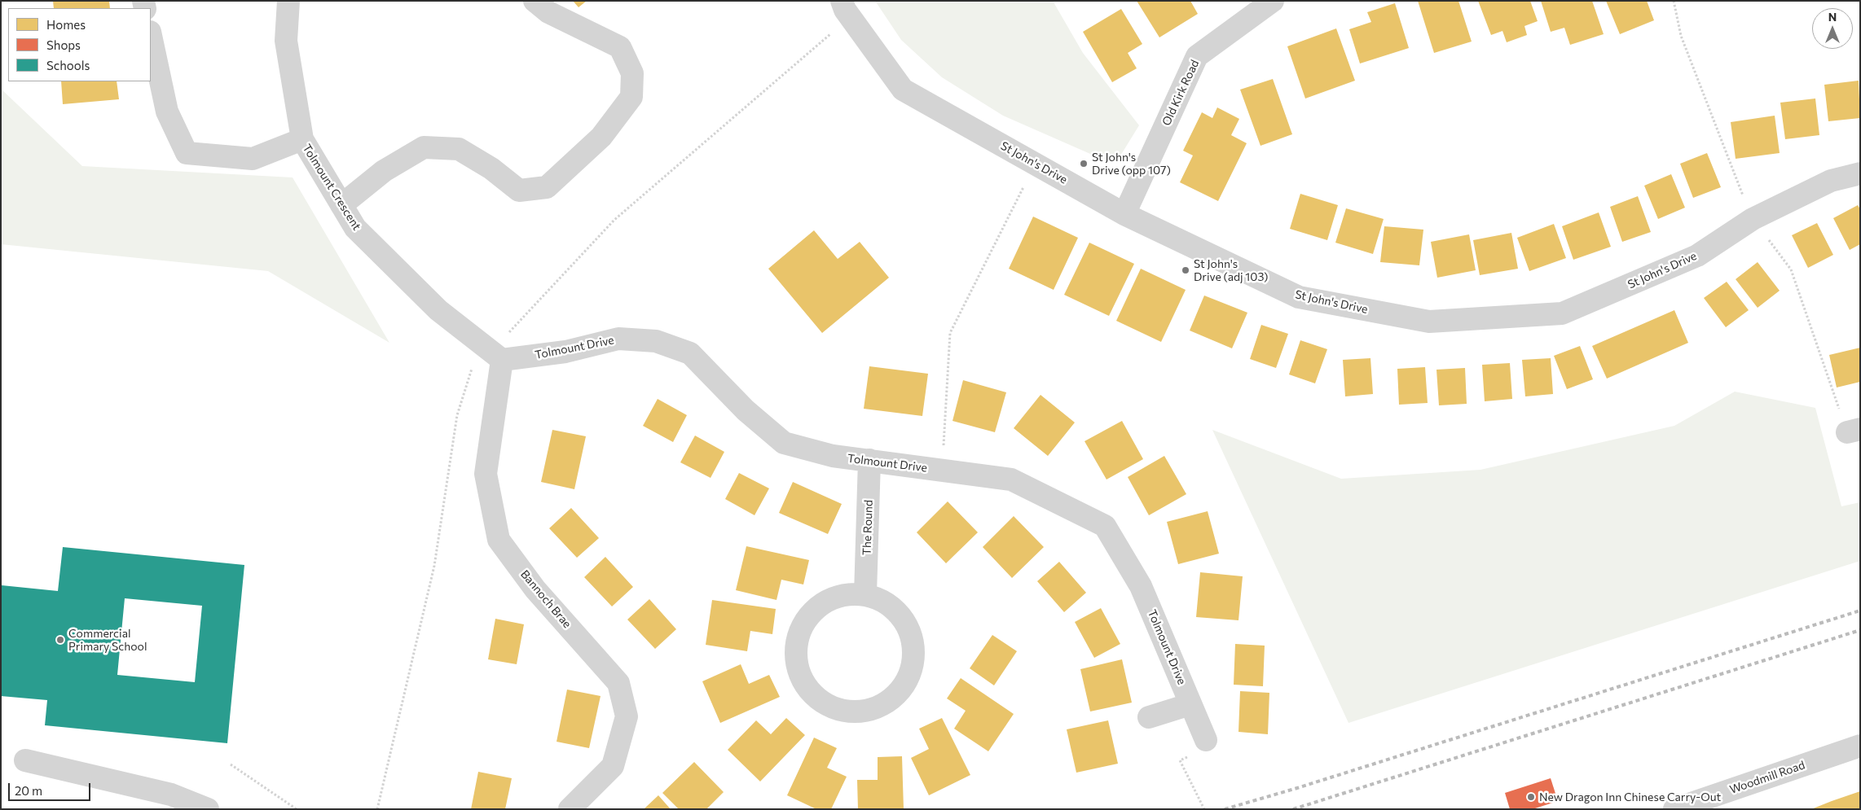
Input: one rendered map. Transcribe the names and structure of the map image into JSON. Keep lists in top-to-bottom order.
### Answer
{
  "streets": {
    "street": [
      "Old Kirk Road",
      "St John's Drive",
      "Tolmount Crescent",
      "Tolmount Drive",
      "The Round",
      "Bannoch Brae",
      "Woodmill Road"
    ]
  },
  "crossings": [
    ["Old Kirk Road", "St John's Drive"],
    ["Tolmount Crescent", "Tolmount Drive"],
    ["Tolmount Crescent", "Bannoch Brae"],
    ["Tolmount Drive", "The Round"],
    ["Tolmount Drive", "Bannoch Brae"]
  ],
  "places": [
    "St John's Drive (opp 107)",
    "St John's Drive (adj 103)",
    "Commercial Primary School",
    "New Dragon Inn Chinese Carry-Out"
  ],
  "legend": ["Homes", "Shops", "Schools"],
  "scale_bar": "20 m",
  "north": "top"
}
